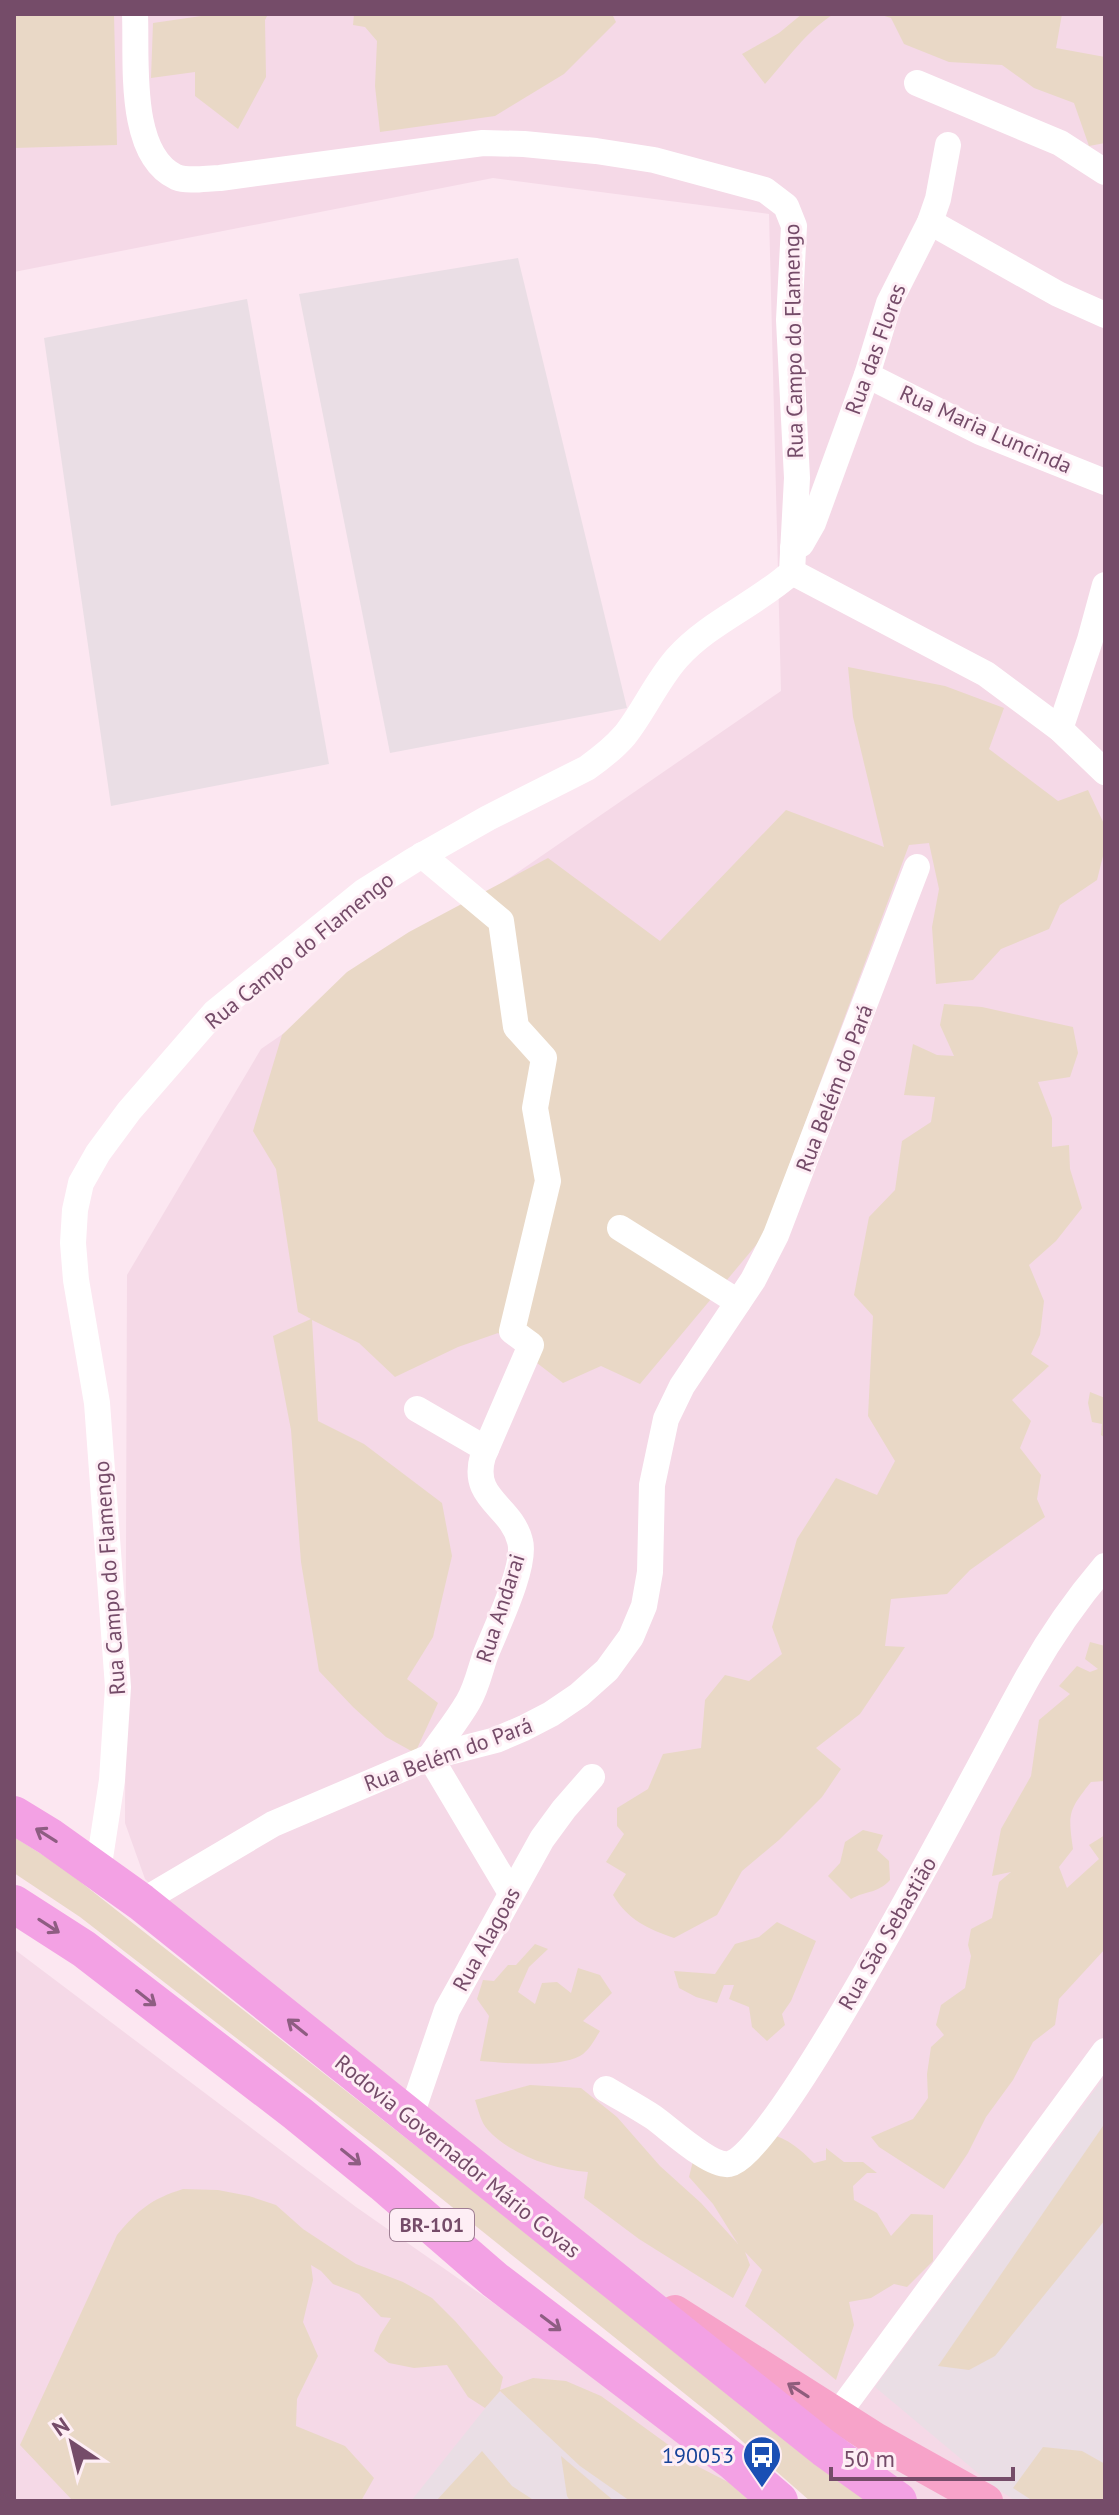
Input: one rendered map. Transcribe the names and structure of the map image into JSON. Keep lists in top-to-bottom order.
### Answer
{
  "streets": {
    "highway": ["Rodovia Governador Mário Covas", "BR-101"],
    "street": [
      "Rua Campo do Flamengo",
      "Rua das Flores",
      "Rua Maria Luncinda",
      "Rua Belém do Pará",
      "Rua Andarai",
      "Rua São Sebastião",
      "Rua Alagoas"
    ]
  },
  "crossings": [
    ["Rua Campo do Flamengo", "Rua das Flores"],
    ["Rua Campo do Flamengo", "Rua Andarai"],
    ["Rua Campo do Flamengo", "Rodovia Governador Mário Covas"],
    ["Rua das Flores", "Rua Maria Luncinda"],
    ["Rua Belém do Pará", "Rua Andarai"],
    ["Rua Belém do Pará", "Rodovia Governador Mário Covas"],
    ["Rua Alagoas", "Rodovia Governador Mário Covas"]
  ],
  "places": {
    "bus stop": ["190053"]
  },
  "scale_bar": "50 m",
  "north": "top left"
}
